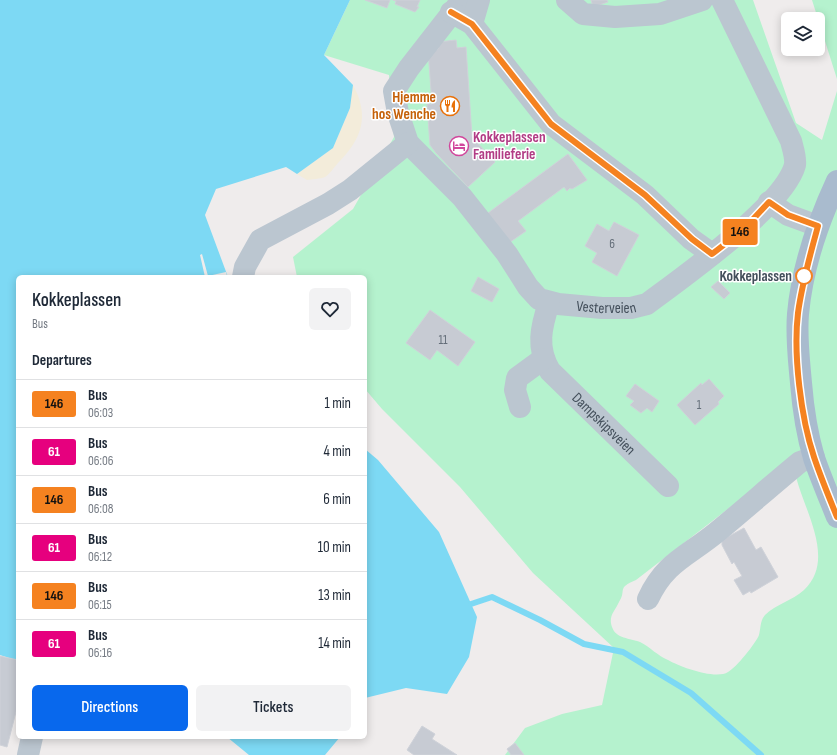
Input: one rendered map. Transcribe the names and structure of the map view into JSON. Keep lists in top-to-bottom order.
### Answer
{
  "streets": {
    "street": ["Vesterveien", "Dampskipsveien"]
  },
  "places": {
    "restaurant": ["Hjemme hos Wenche"],
    "hotel": ["Kokkeplassen Familieferie"],
    "other": ["Kokkeplassen"]
  },
  "lines": ["bus line 146"],
  "house_numbers": ["6", "11", "1"],
  "page": {
    "on_map": "146",
    "heading": [
      ["Kokkeplassen", "Bus"],
      "Departures"
    ],
    "list": [
      {
        "mark": "146",
        "name": "Bus",
        "note": "06:03",
        "value": "1 min"
      },
      {
        "mark": "61",
        "name": "Bus",
        "note": "06:06",
        "value": "4 min"
      },
      {
        "mark": "146",
        "name": "Bus",
        "note": "06:08",
        "value": "6 min"
      },
      {
        "mark": "61",
        "name": "Bus",
        "note": "06:12",
        "value": "10 min"
      },
      {
        "mark": "146",
        "name": "Bus",
        "note": "06:15",
        "value": "13 min"
      },
      {
        "mark": "61",
        "name": "Bus",
        "note": "06:16",
        "value": "14 min"
      }
    ],
    "buttons": ["Directions", "Tickets"]
  }
}
